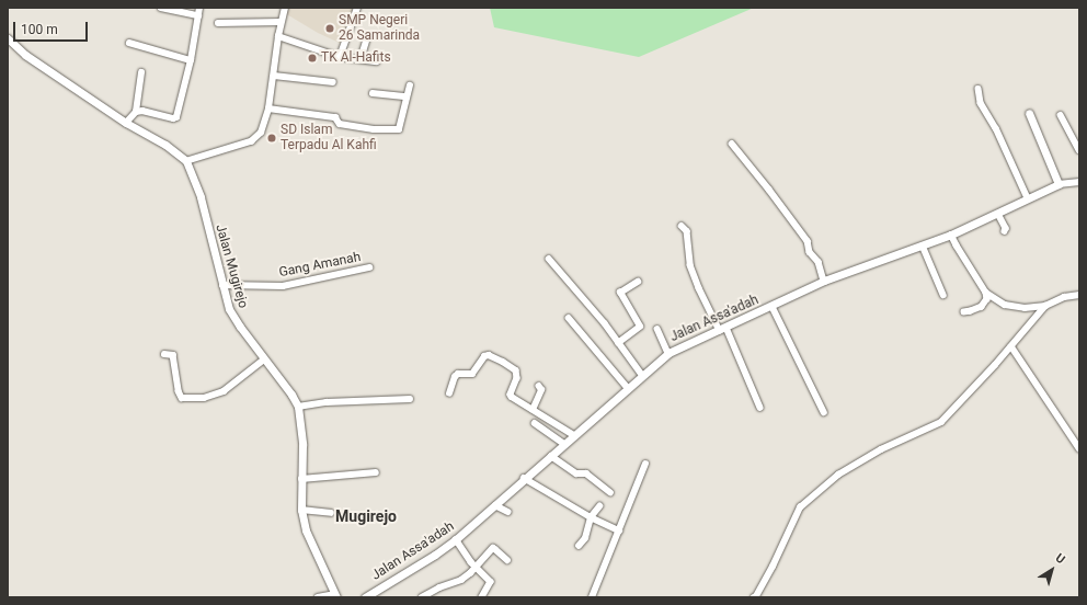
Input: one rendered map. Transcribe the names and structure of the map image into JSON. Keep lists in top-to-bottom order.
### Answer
{
  "streets": {
    "street": ["Gang Amanah", "Jalan Mugirejo", "Jalan Assa'adah"]
  },
  "crossings": [
    ["Gang Amanah", "Jalan Mugirejo"]
  ],
  "districts": ["Mugirejo"],
  "places": ["SMP Negeri 26 Samarinda", "TK Al-Hafits", "SD Islam Terpadu Al Kahfi"],
  "scale_bar": "100 m",
  "north": "top right"
}
